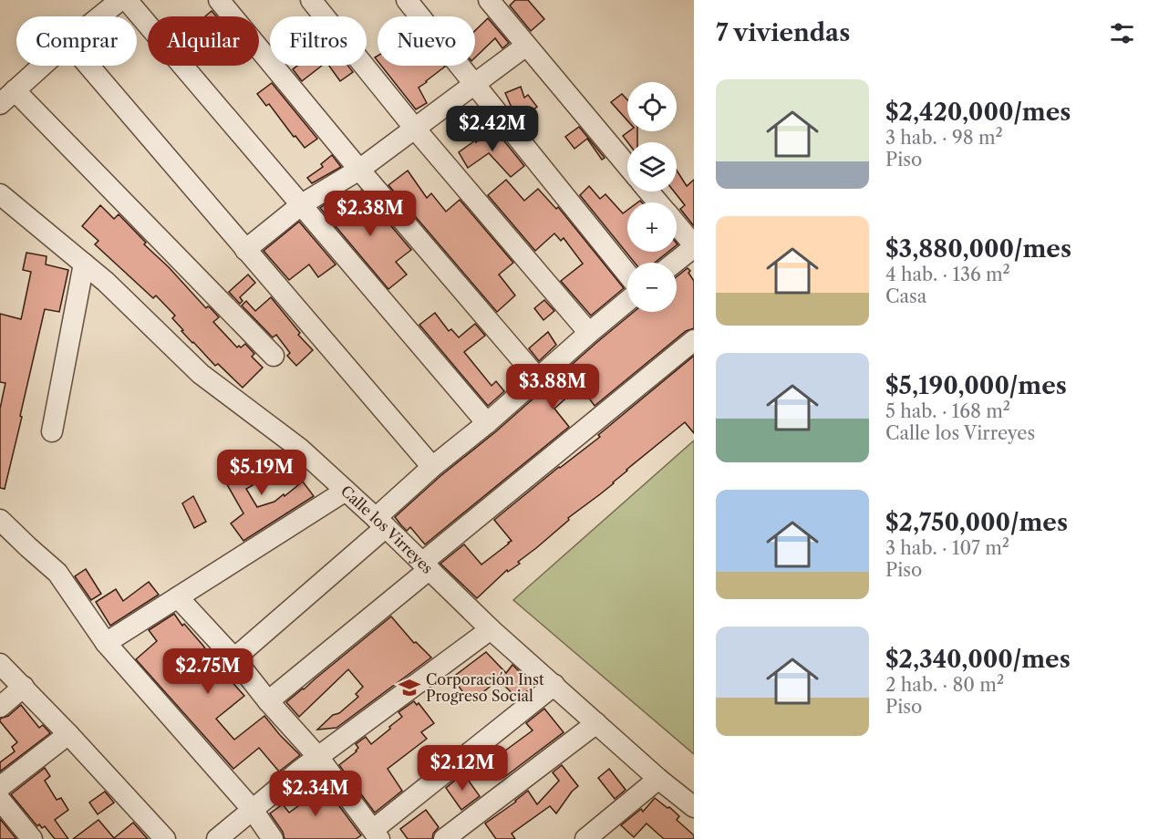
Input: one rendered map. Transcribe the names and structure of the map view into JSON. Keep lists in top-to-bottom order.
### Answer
{
  "streets": {
    "street": ["Calle los Virreyes"]
  },
  "places": {
    "school or university": ["Corporación Inst Progreso Social"]
  },
  "page": {
    "heading": "7 viviendas",
    "chip": [
      "Comprar",
      "Alquilar",
      "Filtros",
      "Nuevo"
    ],
    "list": [
      {
        "name": "$2,420,000/mes",
        "note": "3 hab. · 98 m² · Piso"
      },
      {
        "name": "$3,880,000/mes",
        "note": "4 hab. · 136 m² · Casa"
      },
      {
        "name": "$5,190,000/mes",
        "note": "5 hab. · 168 m² · Calle los Virreyes"
      },
      {
        "name": "$2,750,000/mes",
        "note": "3 hab. · 107 m² · Piso"
      },
      {
        "name": "$2,340,000/mes",
        "note": "2 hab. · 80 m² · Piso"
      }
    ],
    "map_buttons": ["+", "−"],
    "price": [
      "$2.42M",
      "$2.38M",
      "$3.88M",
      "$5.19M",
      "$2.75M",
      "$2.12M",
      "$2.34M"
    ]
  }
}
